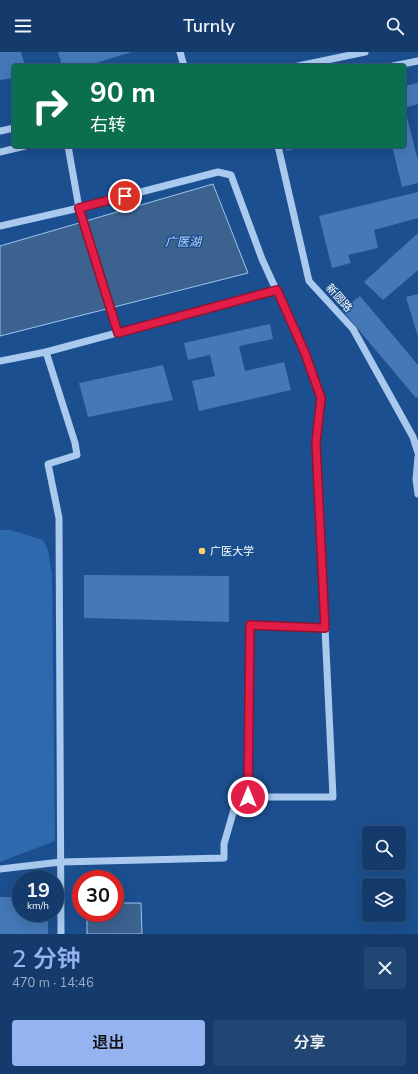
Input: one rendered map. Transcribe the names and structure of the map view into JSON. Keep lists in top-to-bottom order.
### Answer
{
  "streets": {
    "street": ["新圆路"]
  },
  "water": ["广医湖"],
  "places": ["广医大学"],
  "page": {
    "header": "Turnly",
    "turn": ["90 m", "右转"],
    "speed": "19 km/h",
    "limit": "30",
    "heading": ["2 分钟", "470 m · 14:46"],
    "buttons": ["退出", "分享"]
  }
}
